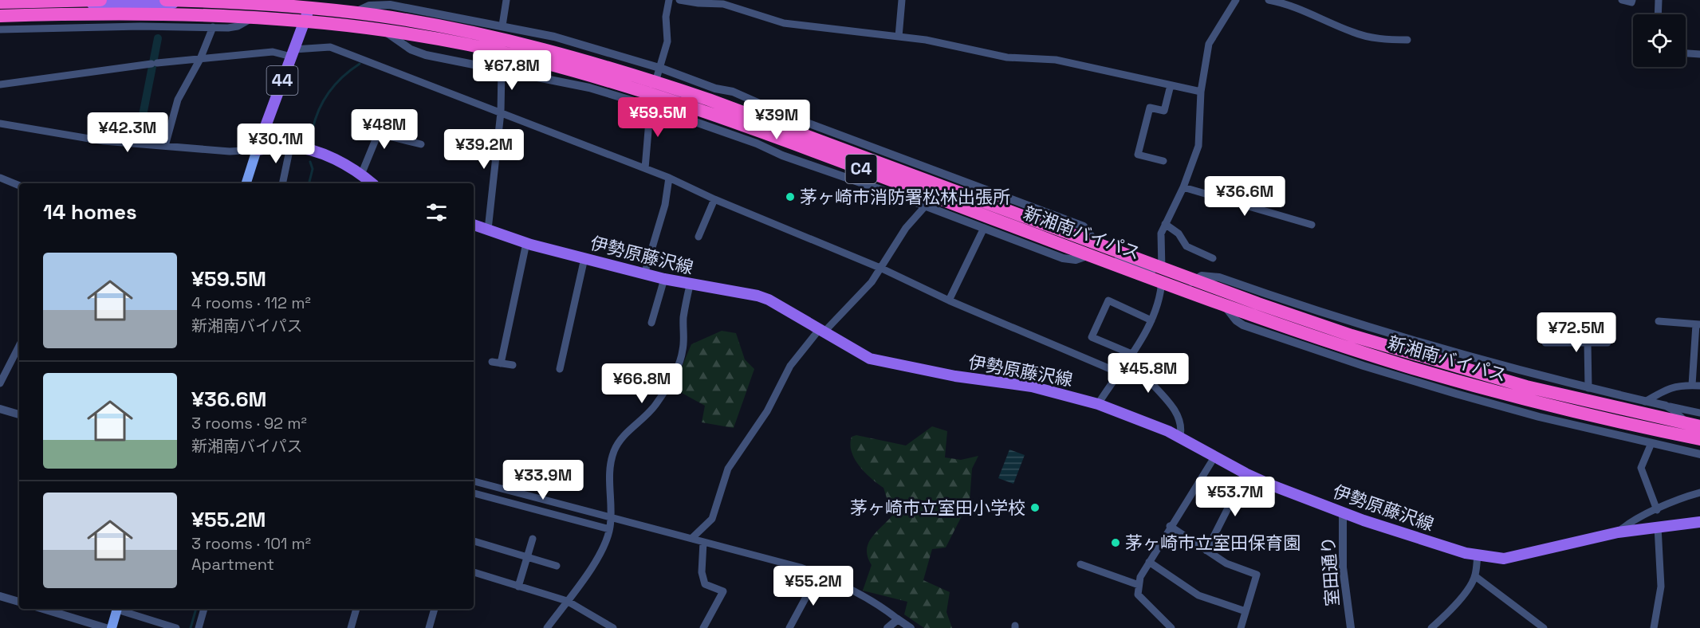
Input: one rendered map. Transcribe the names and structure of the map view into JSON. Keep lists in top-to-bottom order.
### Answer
{
  "streets": {
    "highway": ["C4", "新湘南バイパス"],
    "main road": ["44", "伊勢原藤沢線"],
    "street": ["室田通り"]
  },
  "crossings": [
    ["伊勢原藤沢線", "室田通り"]
  ],
  "places": ["茅ヶ崎市消防署松林出張所", "茅ヶ崎市立室田小学校", "茅ヶ崎市立室田保育園"],
  "page": {
    "price": [
      "¥67.8M",
      "¥59.5M",
      "¥39M",
      "¥48M",
      "¥42.3M",
      "¥30.1M",
      "¥39.2M",
      "¥36.6M",
      "¥72.5M",
      "¥45.8M",
      "¥66.8M",
      "¥33.9M",
      "¥53.7M",
      "¥55.2M"
    ],
    "heading": "14 homes",
    "list": [
      {
        "name": "¥59.5M",
        "note": "4 rooms · 112 m² · 新湘南バイパス"
      },
      {
        "name": "¥36.6M",
        "note": "3 rooms · 92 m² · 新湘南バイパス"
      },
      {
        "name": "¥55.2M",
        "note": "3 rooms · 101 m² · Apartment"
      }
    ]
  }
}
